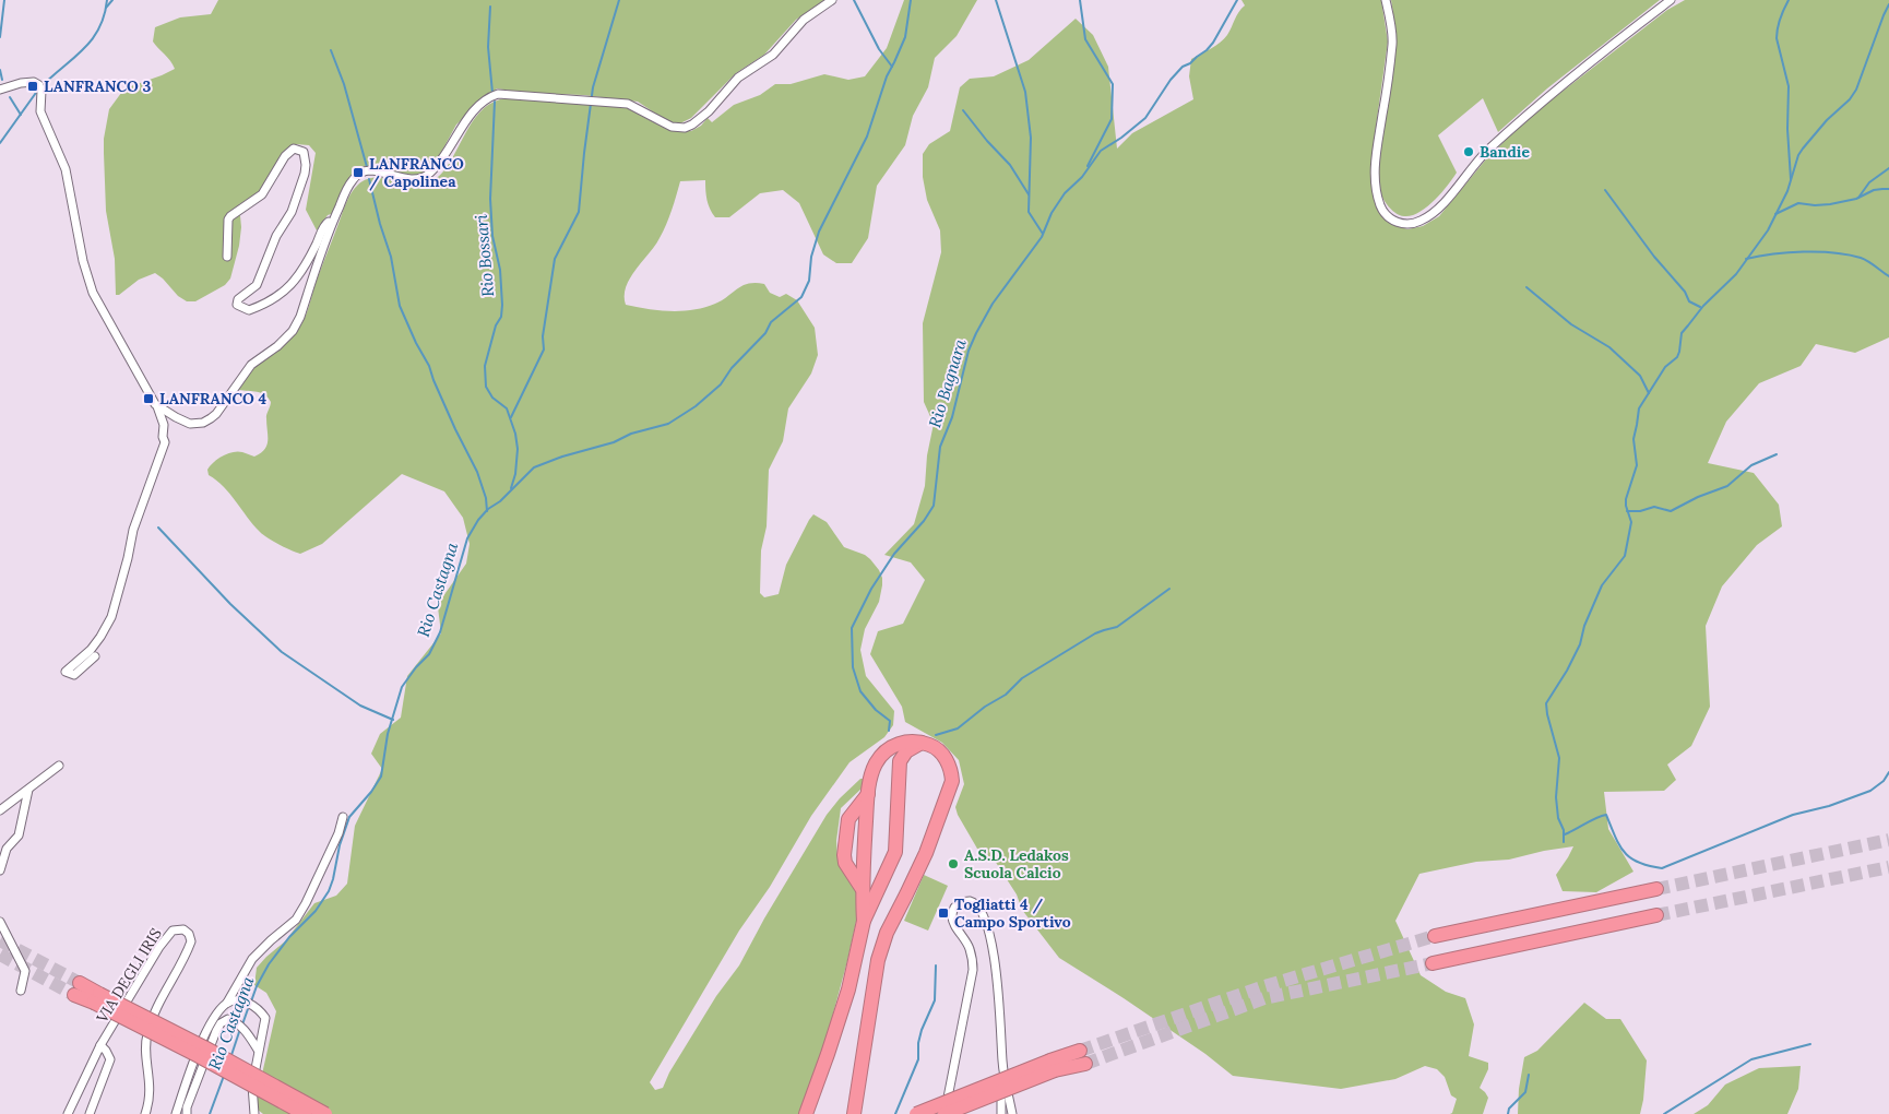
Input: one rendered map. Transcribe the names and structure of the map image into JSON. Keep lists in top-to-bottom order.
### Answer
{
  "streets": {
    "street": ["VIA DEGLI IRIS"]
  },
  "water": ["Rio Bossari", "Rio Bagnara", "Rio Castagna"],
  "places": {
    "transit": [
      "LANFRANCO 3",
      "LANFRANCO / Capolinea",
      "LANFRANCO 4",
      "Togliatti 4 / Campo Sportivo"
    ],
    "other": ["Bandie", "A.S.D. Ledakos Scuola Calcio"]
  }
}
